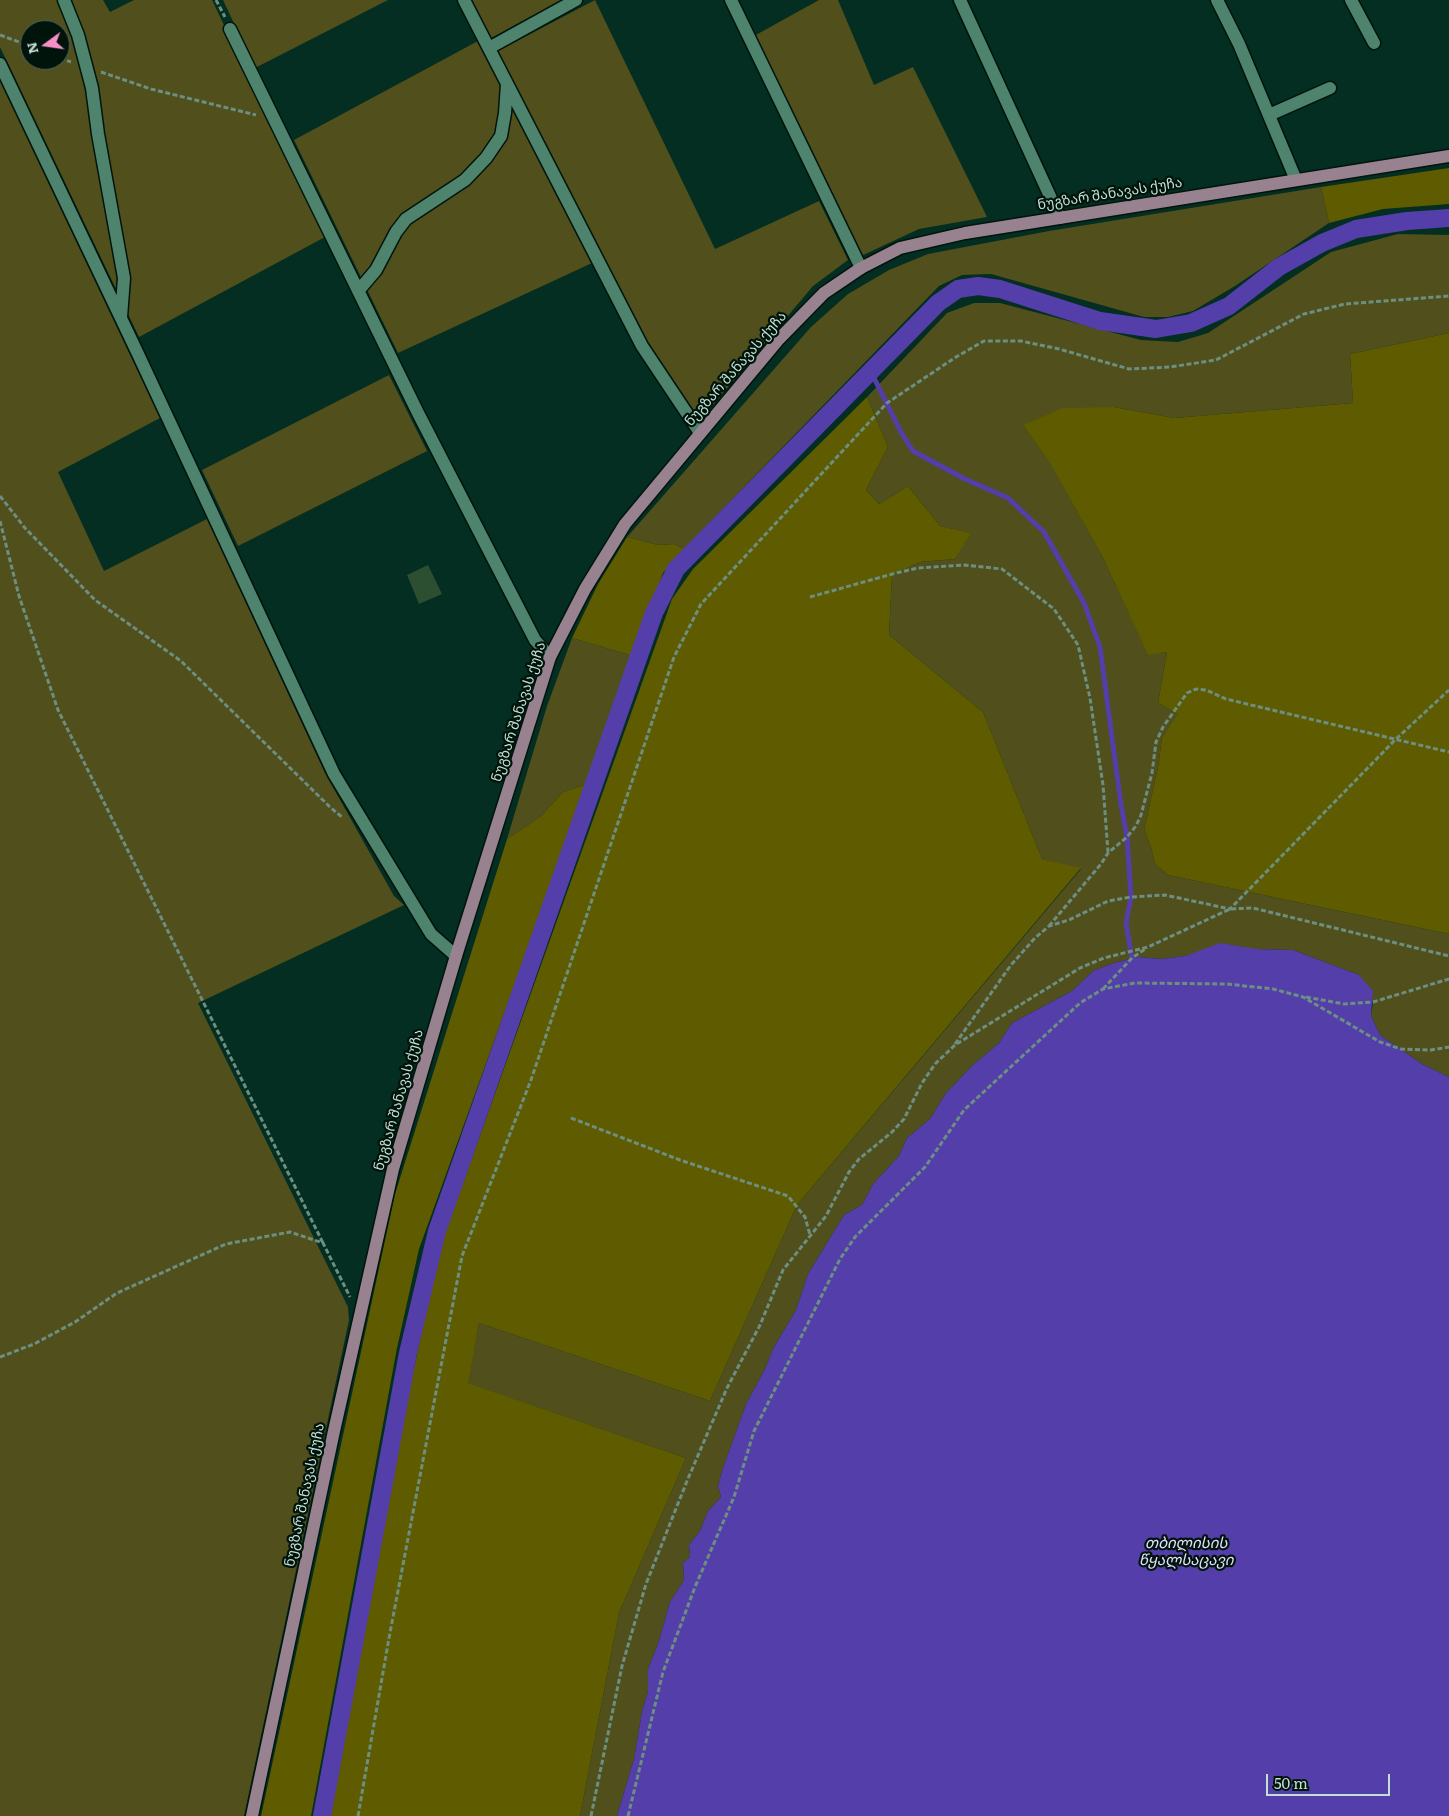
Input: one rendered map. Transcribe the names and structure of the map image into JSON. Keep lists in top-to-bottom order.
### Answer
{
  "streets": {
    "main road": ["ნუგზარ შანავას ქუჩა"]
  },
  "water": ["თბილისის წყალსაცავი"],
  "scale_bar": "50 m",
  "north": "left"
}
